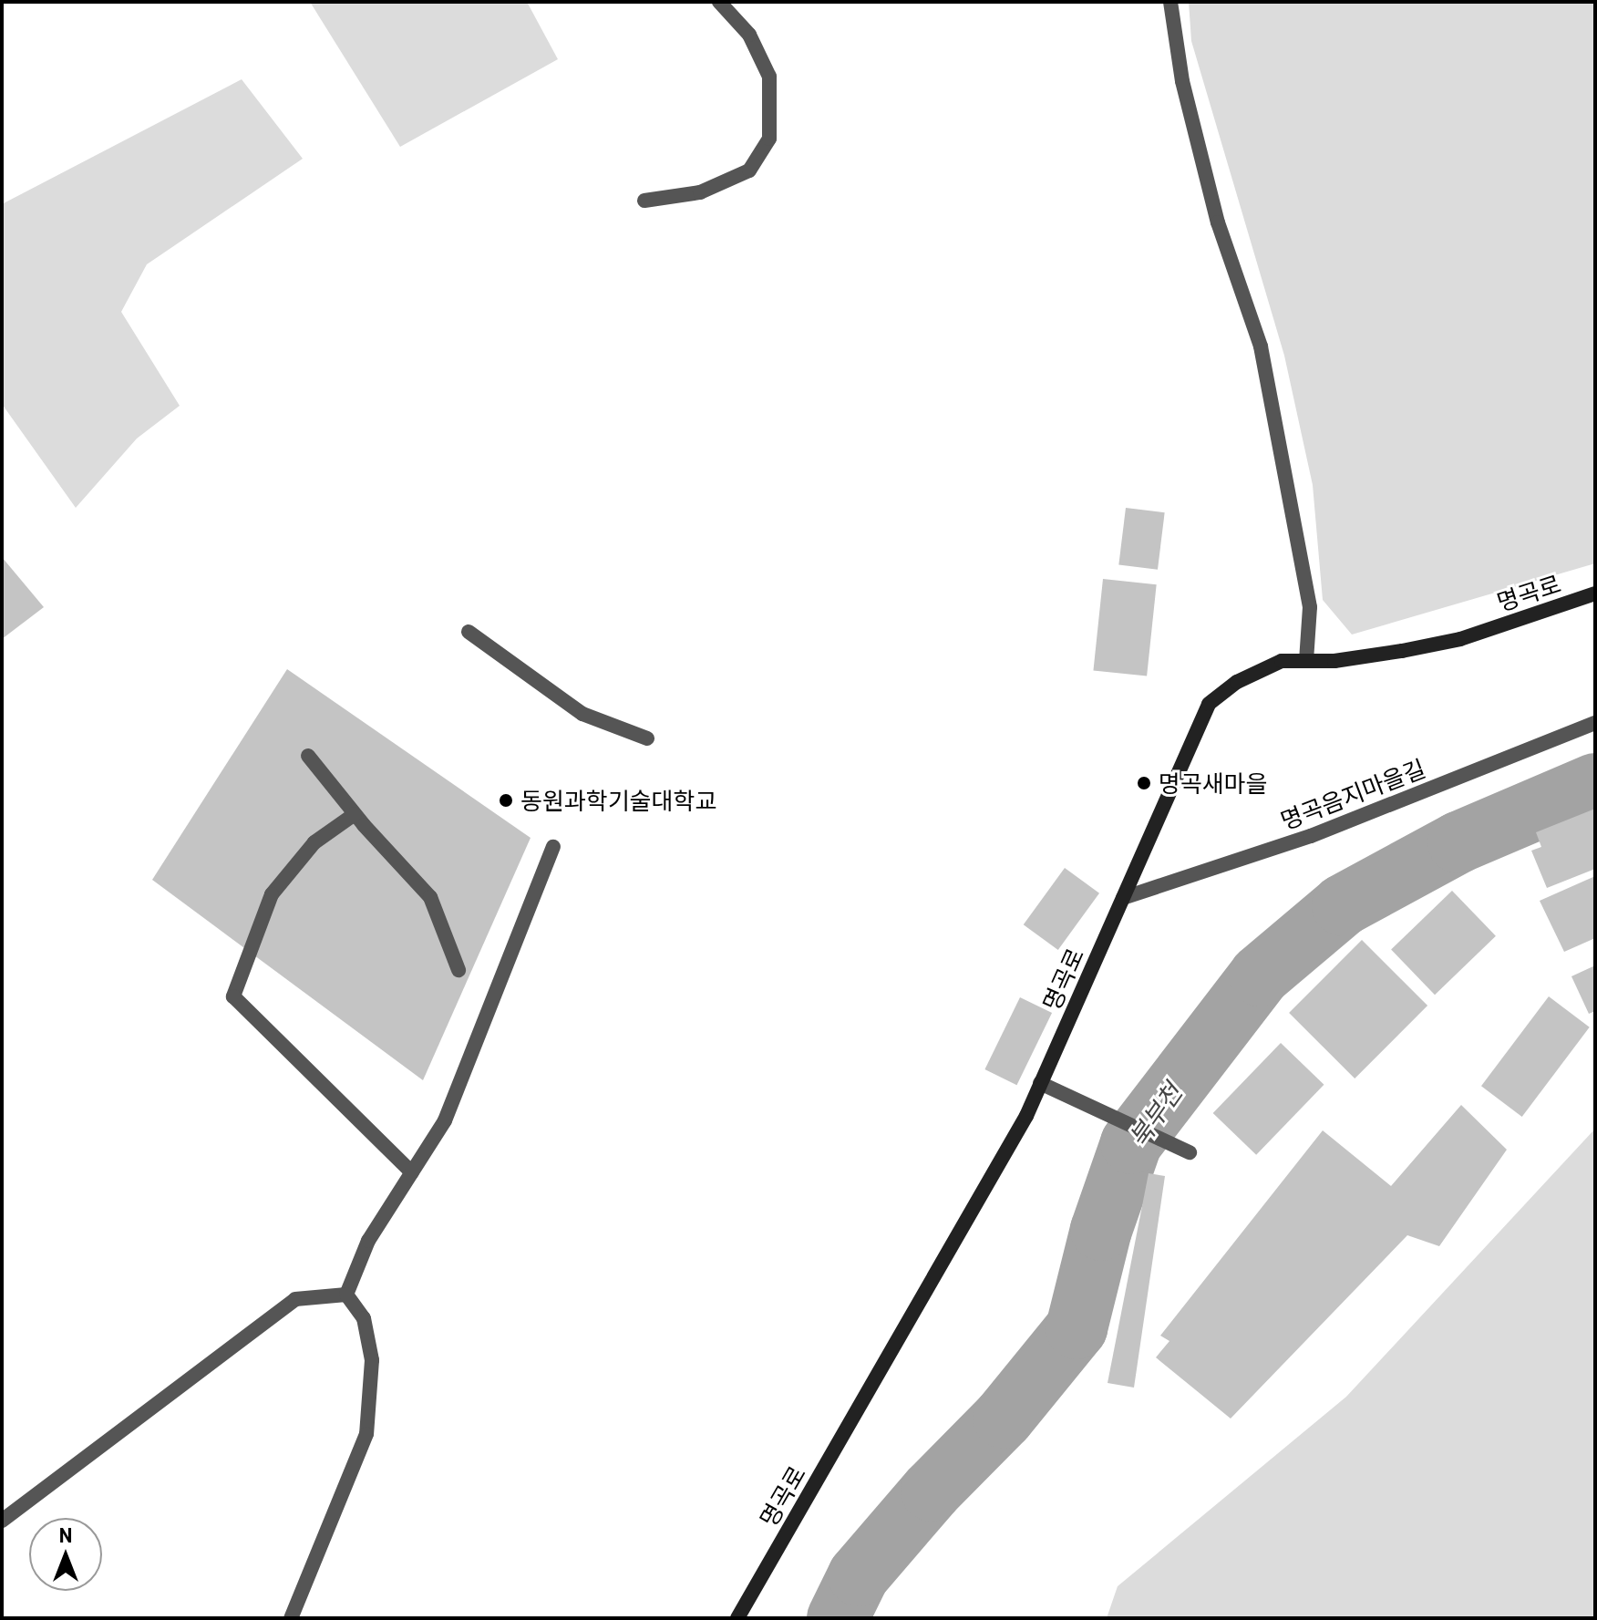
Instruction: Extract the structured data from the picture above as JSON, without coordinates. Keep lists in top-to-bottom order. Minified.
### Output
{"streets":{"main road":["명곡로"],"street":["명곡음지마을길"]},"crossings":[["명곡로","명곡음지마을길"]],"water":["북부천"],"places":["명곡새마을","동원과학기술대학교"],"north":"top"}
